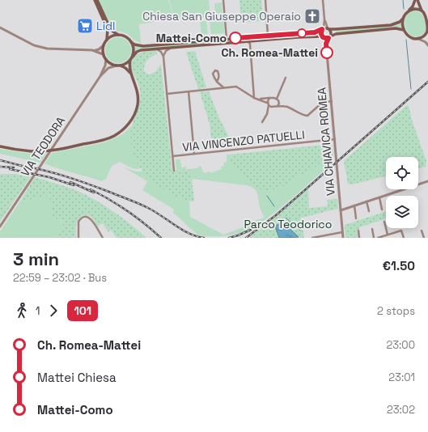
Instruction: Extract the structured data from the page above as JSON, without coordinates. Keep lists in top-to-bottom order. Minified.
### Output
{"streets":{"street":["VIA VINCENZO PATUELLI","VIA CHIAVICA ROMEA","VIA TEODORA"]},"crossings":[["VIA VINCENZO PATUELLI","VIA CHIAVICA ROMEA"]],"parks":["Parco Teodorico"],"places":{"church":["Chiesa San Giuseppe Operaio"],"supermarket":["Lidl"],"other":["Mattei-Como","Ch. Romea-Mattei"]},"lines":["bus line 101"],"page":{"heading":["3 min","22:59 – 23:02 · Bus","€1.50"],"legs":["1","101","2 stops"],"list":[{"name":"Ch. Romea-Mattei","value":"23:00"},{"name":"Mattei Chiesa","value":"23:01"},{"name":"Mattei-Como","value":"23:02"}]}}
